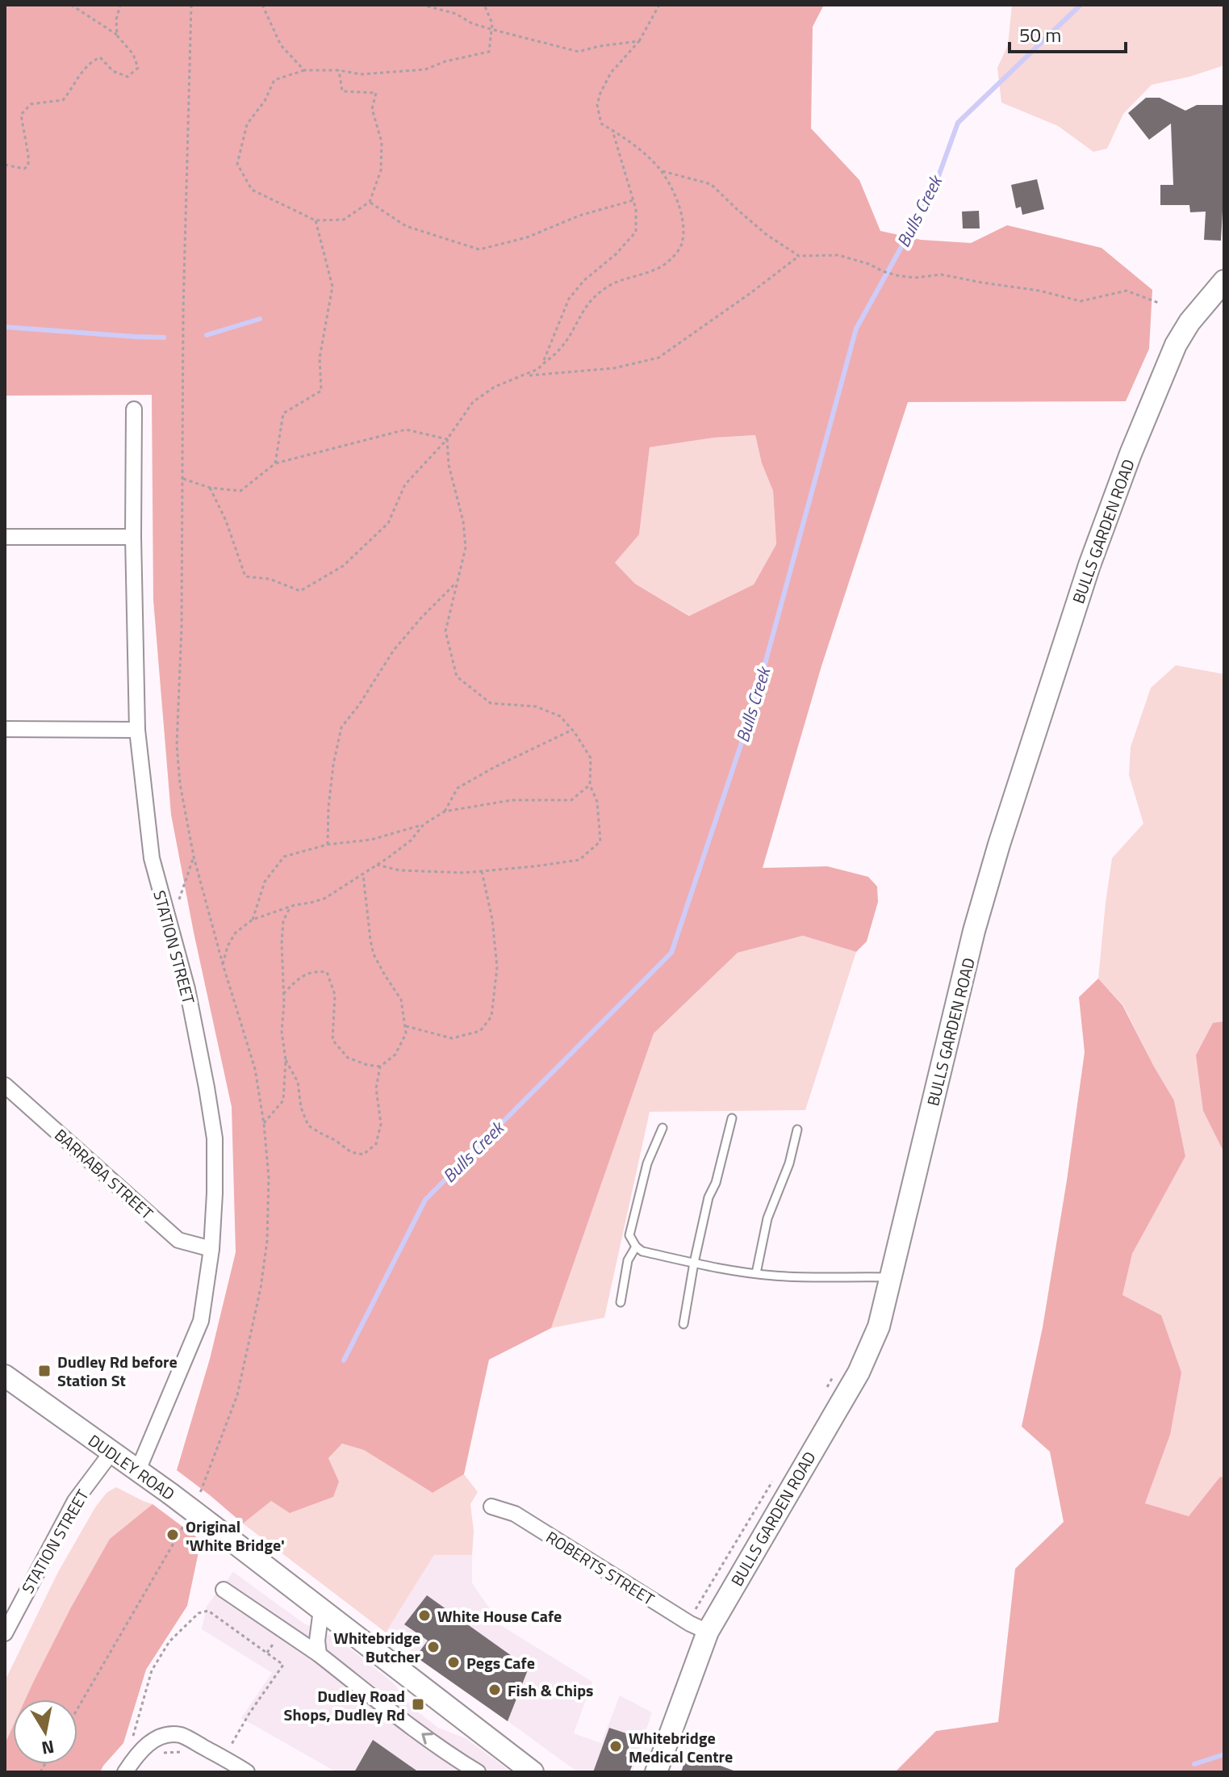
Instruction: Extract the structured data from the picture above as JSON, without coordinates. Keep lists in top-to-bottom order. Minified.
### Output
{"streets":{"main road":["BULLS GARDEN ROAD","DUDLEY ROAD"],"street":["STATION STREET","BARRABA STREET","ROBERTS STREET"]},"crossings":[["BULLS GARDEN ROAD","ROBERTS STREET"],["STATION STREET","BARRABA STREET"],["STATION STREET","DUDLEY ROAD"]],"water":["Bulls Creek"],"places":{"transit":["Dudley Rd before Station St","Dudley Road Shops, Dudley Rd"],"other":["Original 'White Bridge'","White House Cafe","Whitebridge Butcher","Pegs Cafe","Fish & Chips","Whitebridge Medical Centre"]},"scale_bar":"50 m","north":"bottom"}
